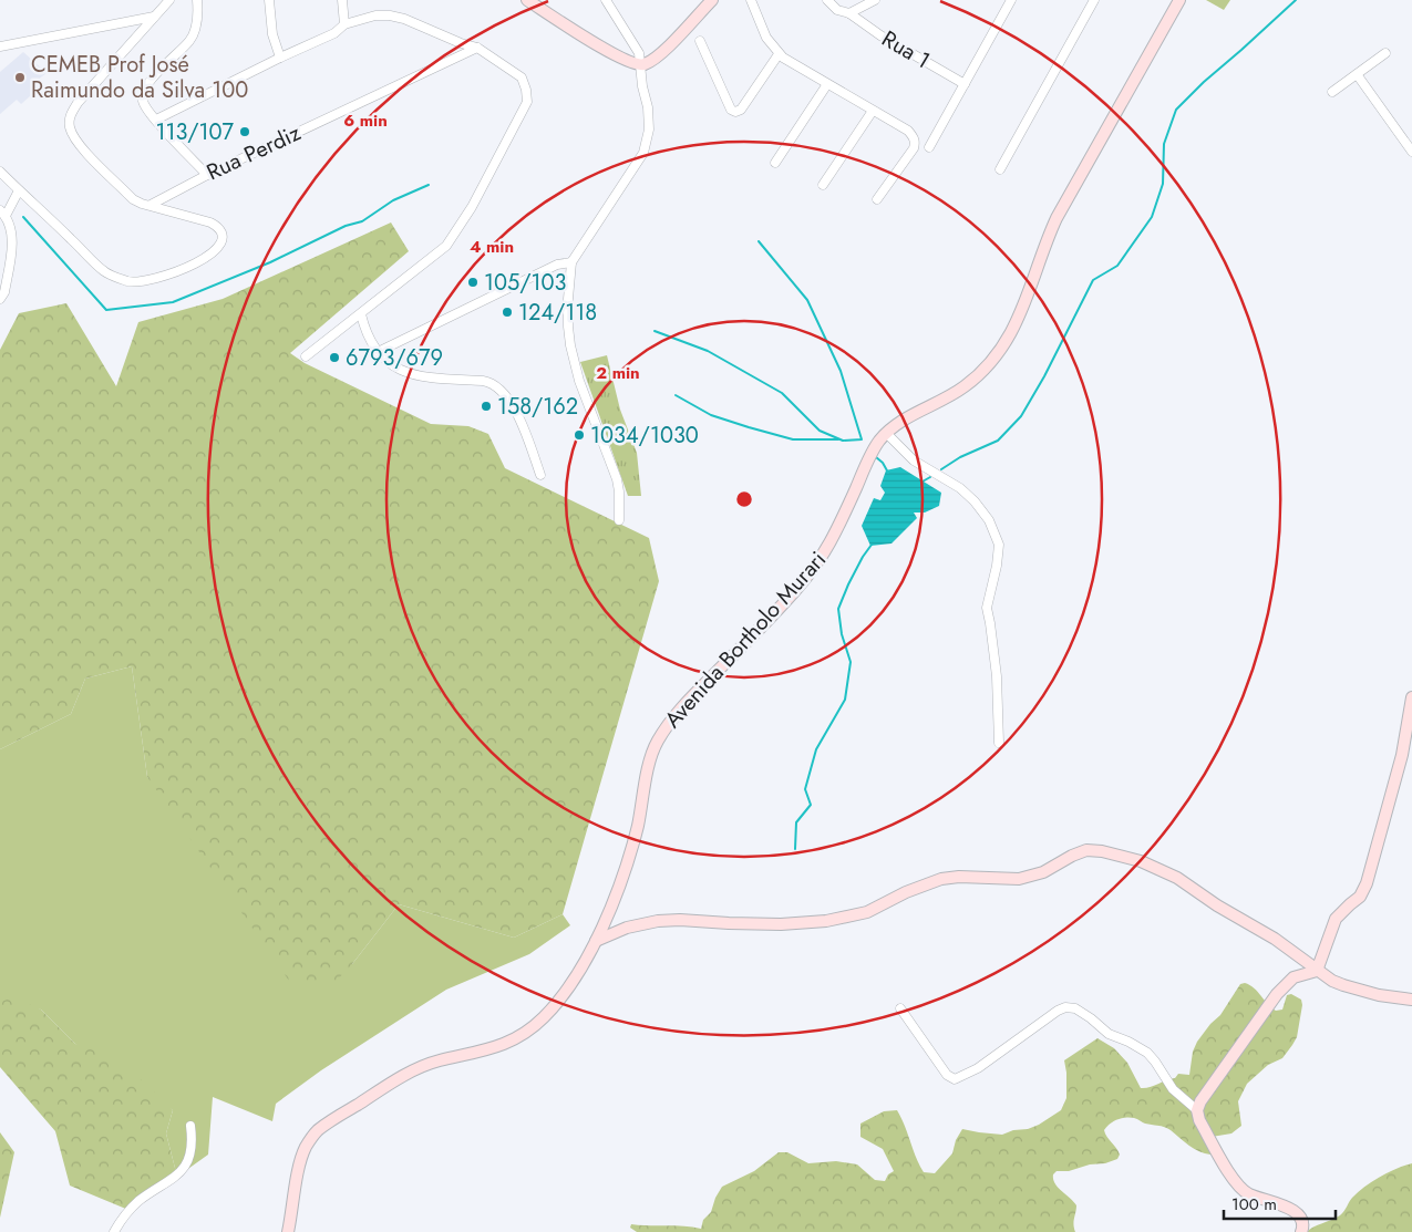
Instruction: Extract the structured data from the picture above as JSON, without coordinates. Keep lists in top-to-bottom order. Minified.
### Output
{"streets":{"street":["Rua 1","Rua Perdiz","Avenida Bortholo Murari"]},"places":["CEMEB Prof José Raimundo da Silva 100","113/107","105/103","124/118","6793/679","158/162","1034/1030"],"scale_bar":"100 m","rings":["6 min","4 min","2 min"]}
